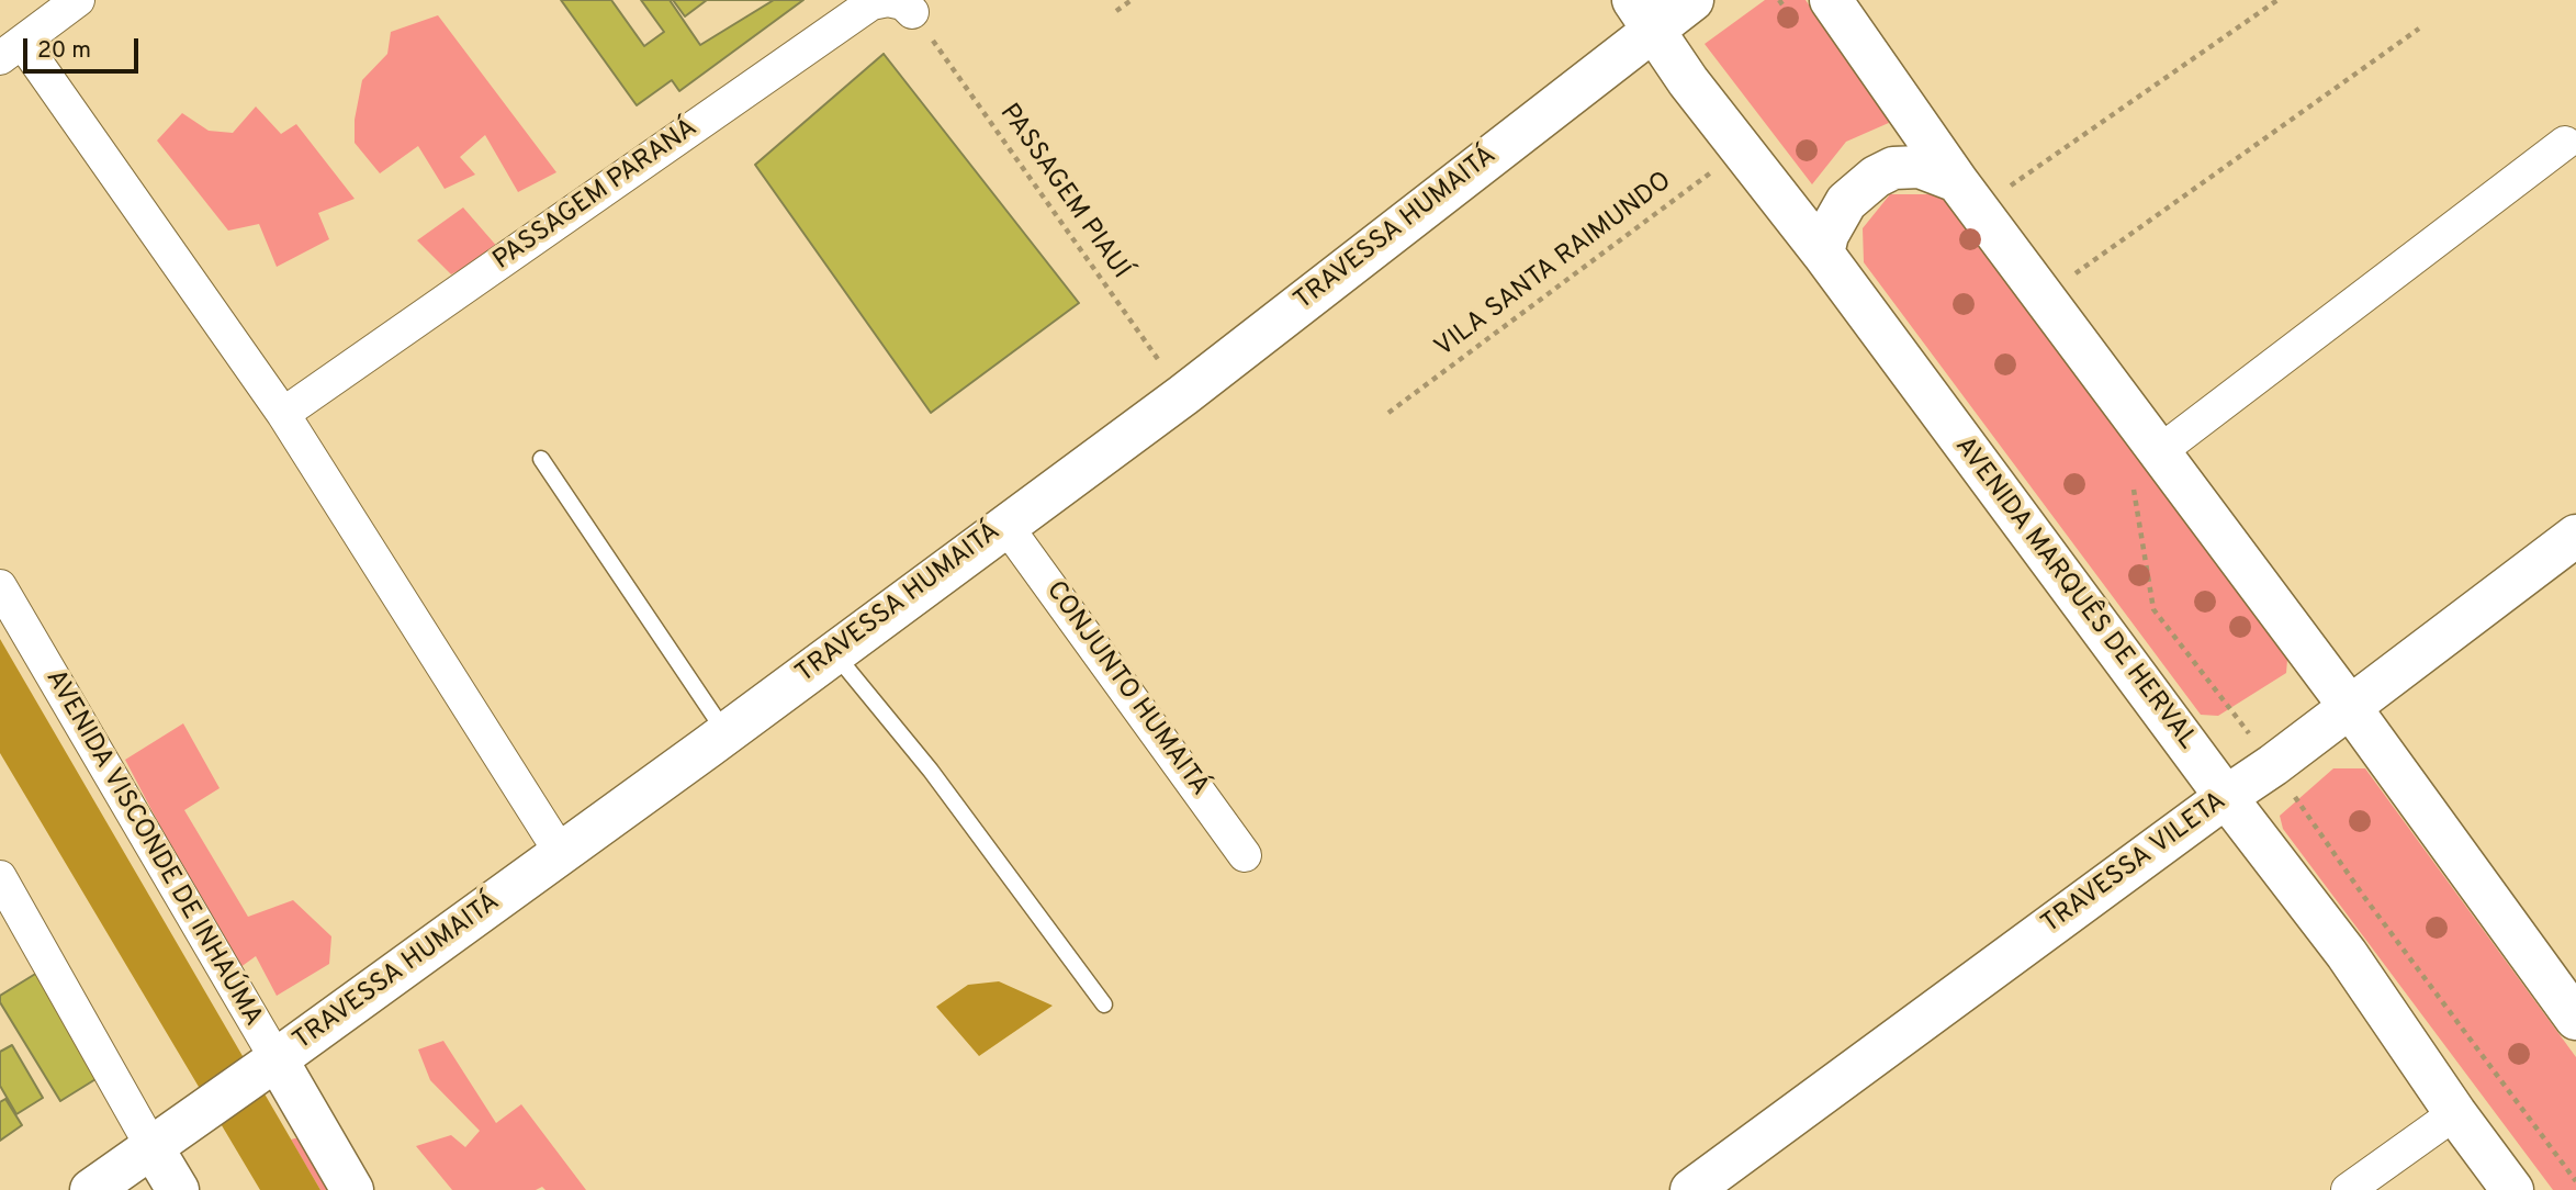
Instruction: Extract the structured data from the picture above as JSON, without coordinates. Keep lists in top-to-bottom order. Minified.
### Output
{"streets":{"street":["PASSAGEM PARANÁ","TRAVESSA HUMAITÁ","AVENIDA MARQUÊS DE HERVAL","CONJUNTO HUMAITÁ","AVENIDA VISCONDE DE INHAÚMA","TRAVESSA VILETA"],"path":["PASSAGEM PIAUÍ","VILA SANTA RAIMUNDO"]},"crossings":[["PASSAGEM PIAUÍ","PASSAGEM PARANÁ"],["PASSAGEM PIAUÍ","TRAVESSA HUMAITÁ"],["TRAVESSA HUMAITÁ","AVENIDA MARQUÊS DE HERVAL"],["TRAVESSA HUMAITÁ","CONJUNTO HUMAITÁ"],["TRAVESSA HUMAITÁ","AVENIDA VISCONDE DE INHAÚMA"],["VILA SANTA RAIMUNDO","AVENIDA MARQUÊS DE HERVAL"],["AVENIDA MARQUÊS DE HERVAL","TRAVESSA VILETA"]],"scale_bar":"20 m"}
